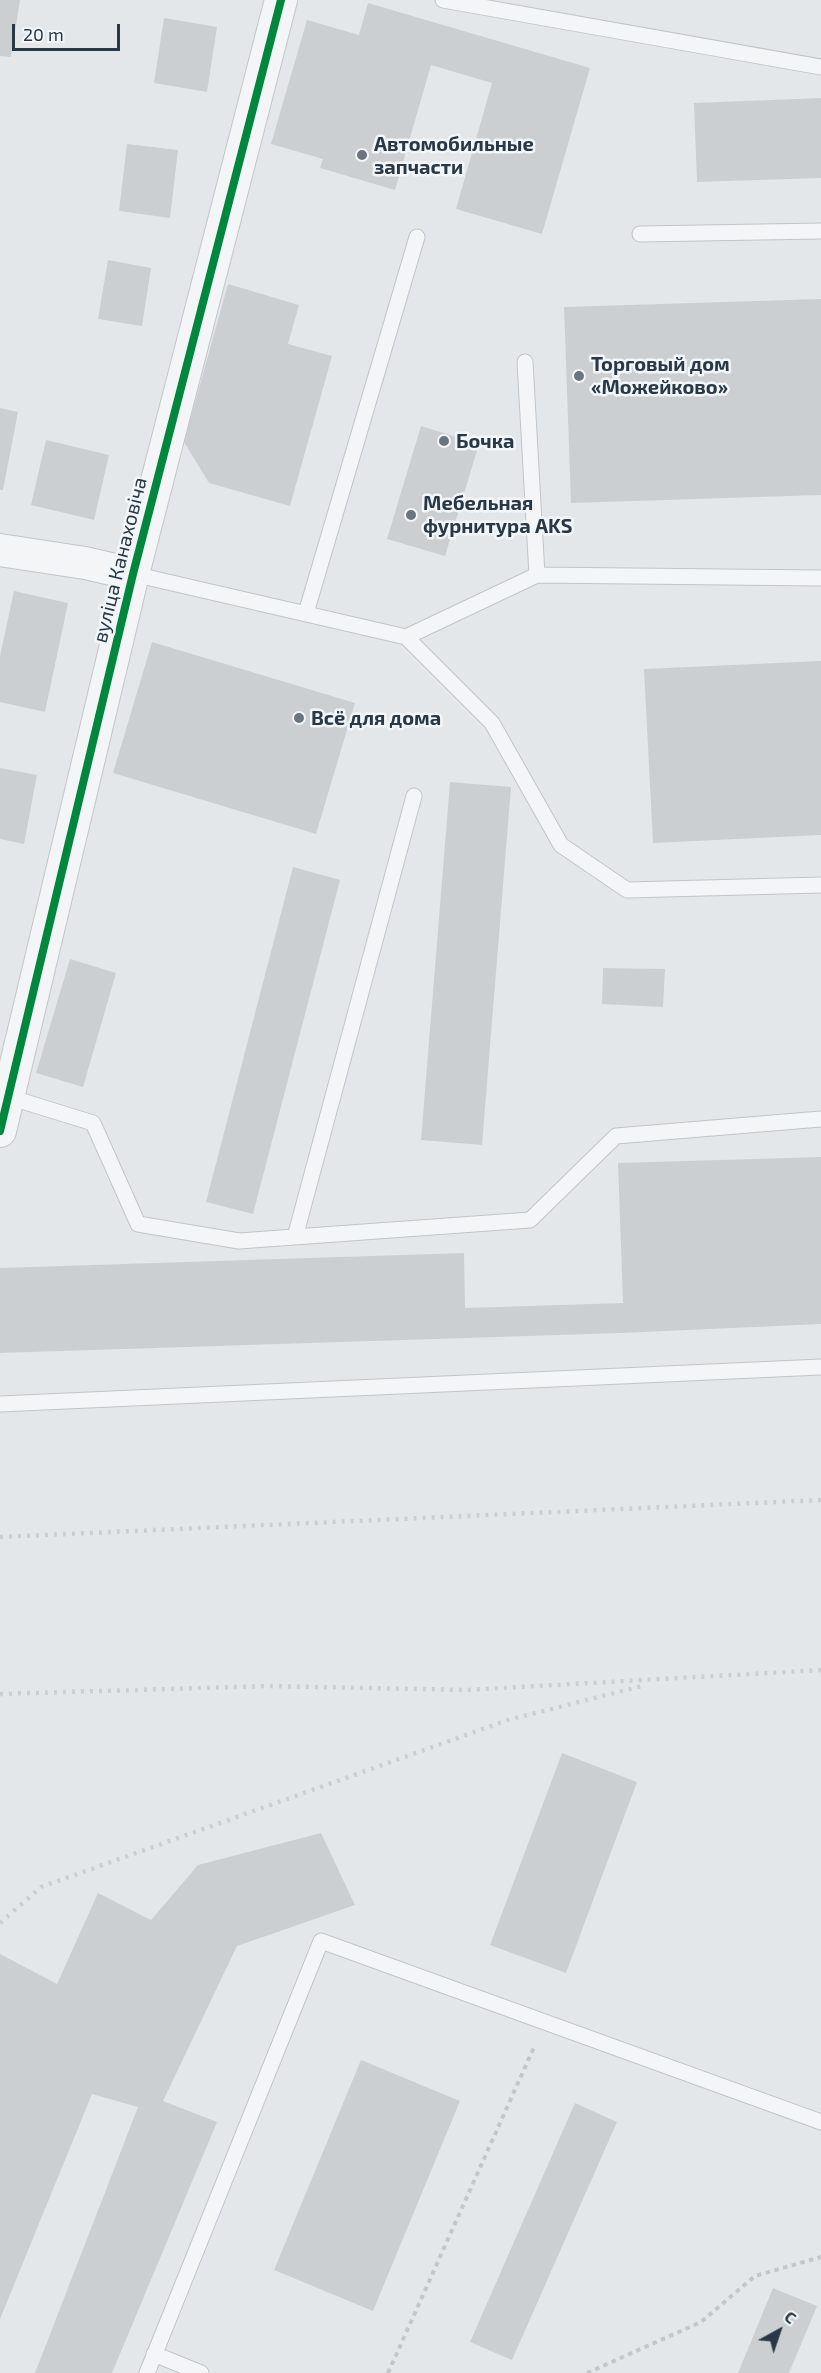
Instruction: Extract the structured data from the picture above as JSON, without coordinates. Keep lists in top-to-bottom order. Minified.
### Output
{"streets":{"street":["вуліца Канаховіча"]},"places":["Автомобильные запчасти","Торговый дом «Можейково»","Бочка","Мебельная фурнитура AKS","Всё для дома"],"scale_bar":"20 m","north":"top right"}
